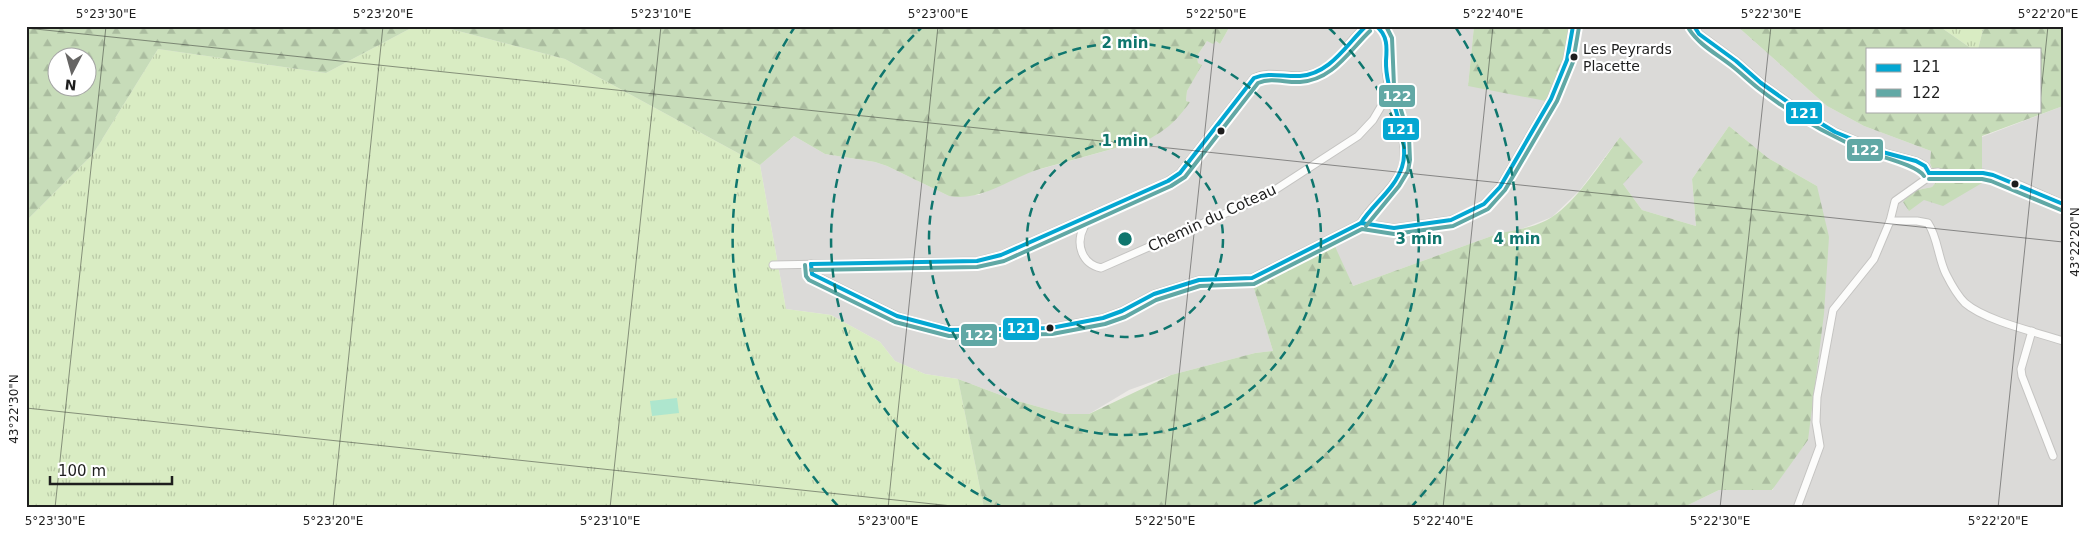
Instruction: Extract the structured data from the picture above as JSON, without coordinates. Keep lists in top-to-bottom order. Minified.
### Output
{"streets":{"street":["Chemin du Coteau"]},"places":["Les Peyrards Placette"],"lines":["transit line 121","transit line 122"],"legend":["121","122"],"scale_bar":"100 m","north":"bottom","coordinates":["5°23'30\"E","5°23'20\"E","5°23'10\"E","5°23'00\"E","5°22'50\"E","5°22'40\"E","5°22'30\"E","5°22'20\"E","43°22'20\"N","43°22'30\"N"],"rings":["2 min","1 min","3 min","4 min"]}
